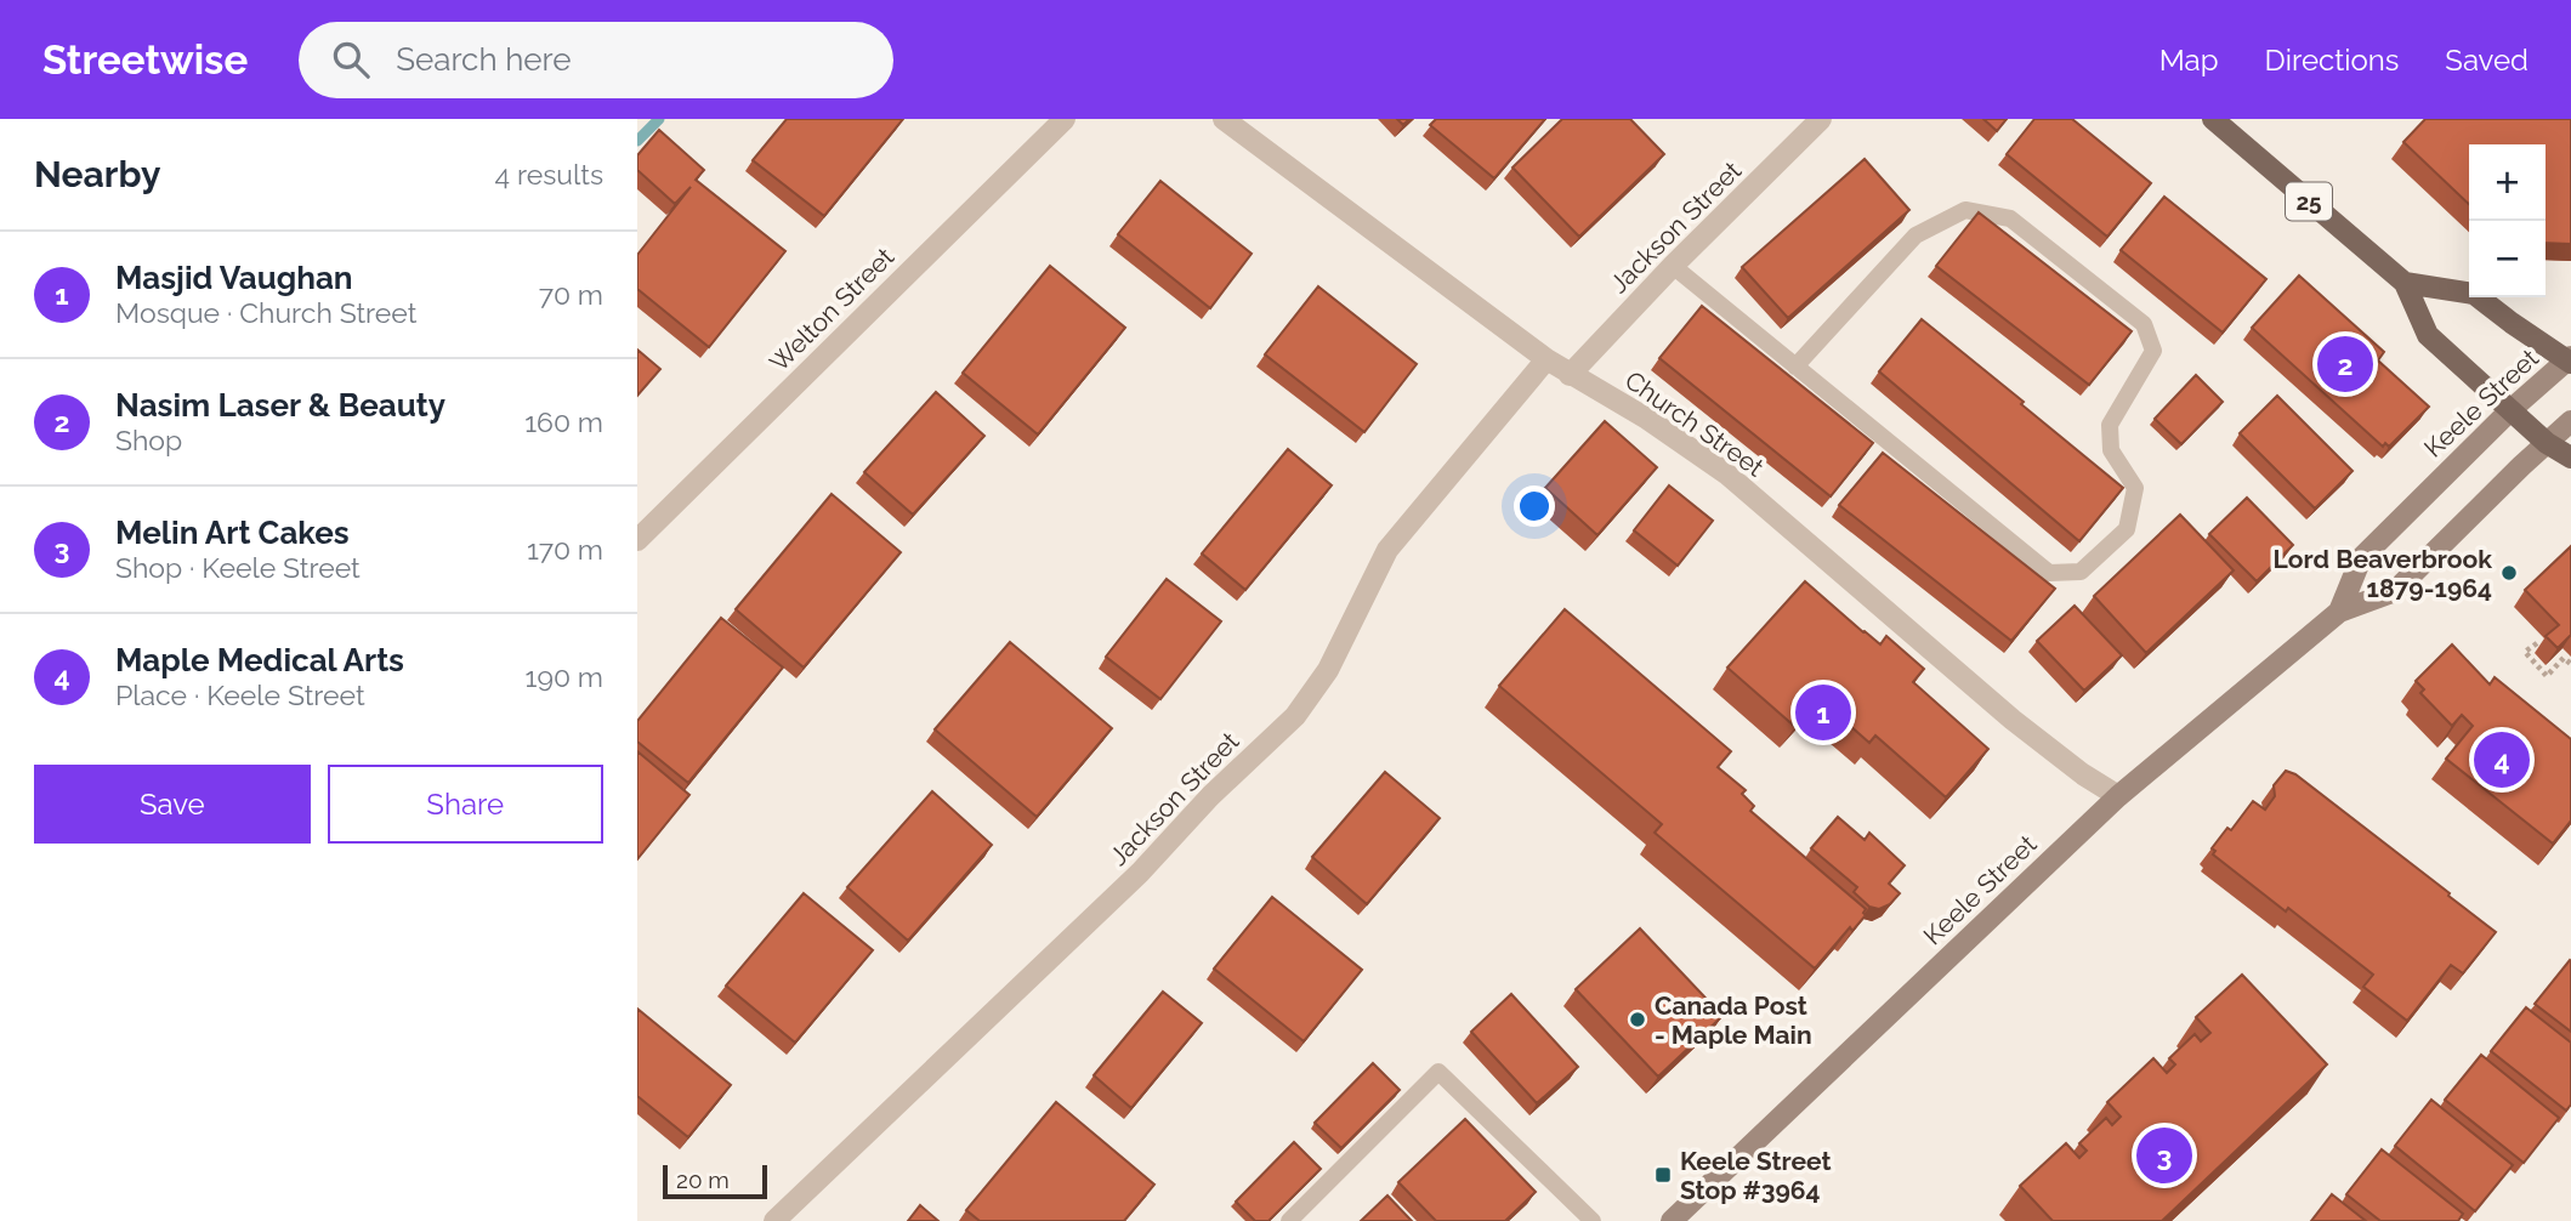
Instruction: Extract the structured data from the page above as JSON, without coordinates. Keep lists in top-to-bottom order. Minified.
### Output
{"streets":{"main road":["25","Keele Street"],"street":["Jackson Street","Welton Street","Church Street"]},"crossings":[["25","Keele Street"],["Jackson Street","Church Street"],["Keele Street","Church Street"]],"places":{"other":["Lord Beaverbrook 1879-1964","Canada Post - Maple Main"],"transit":["Keele Street Stop #3964"]},"scale_bar":"20 m","page":{"header":"Streetwise","search":"Search here","nav":["Map","Directions","Saved"],"heading":["Nearby","4 results"],"map_buttons":["+","−"],"list":[{"mark":"1","name":"Masjid Vaughan","note":"Mosque · Church Street","value":"70 m"},{"mark":"2","name":"Nasim Laser & Beauty","note":"Shop","value":"160 m"},{"mark":"3","name":"Melin Art Cakes","note":"Shop · Keele Street","value":"170 m"},{"mark":"4","name":"Maple Medical Arts","note":"Place · Keele Street","value":"190 m"}],"pins":["2","1","4","3"],"buttons":["Save","Share"],"scale":"20 m"}}
